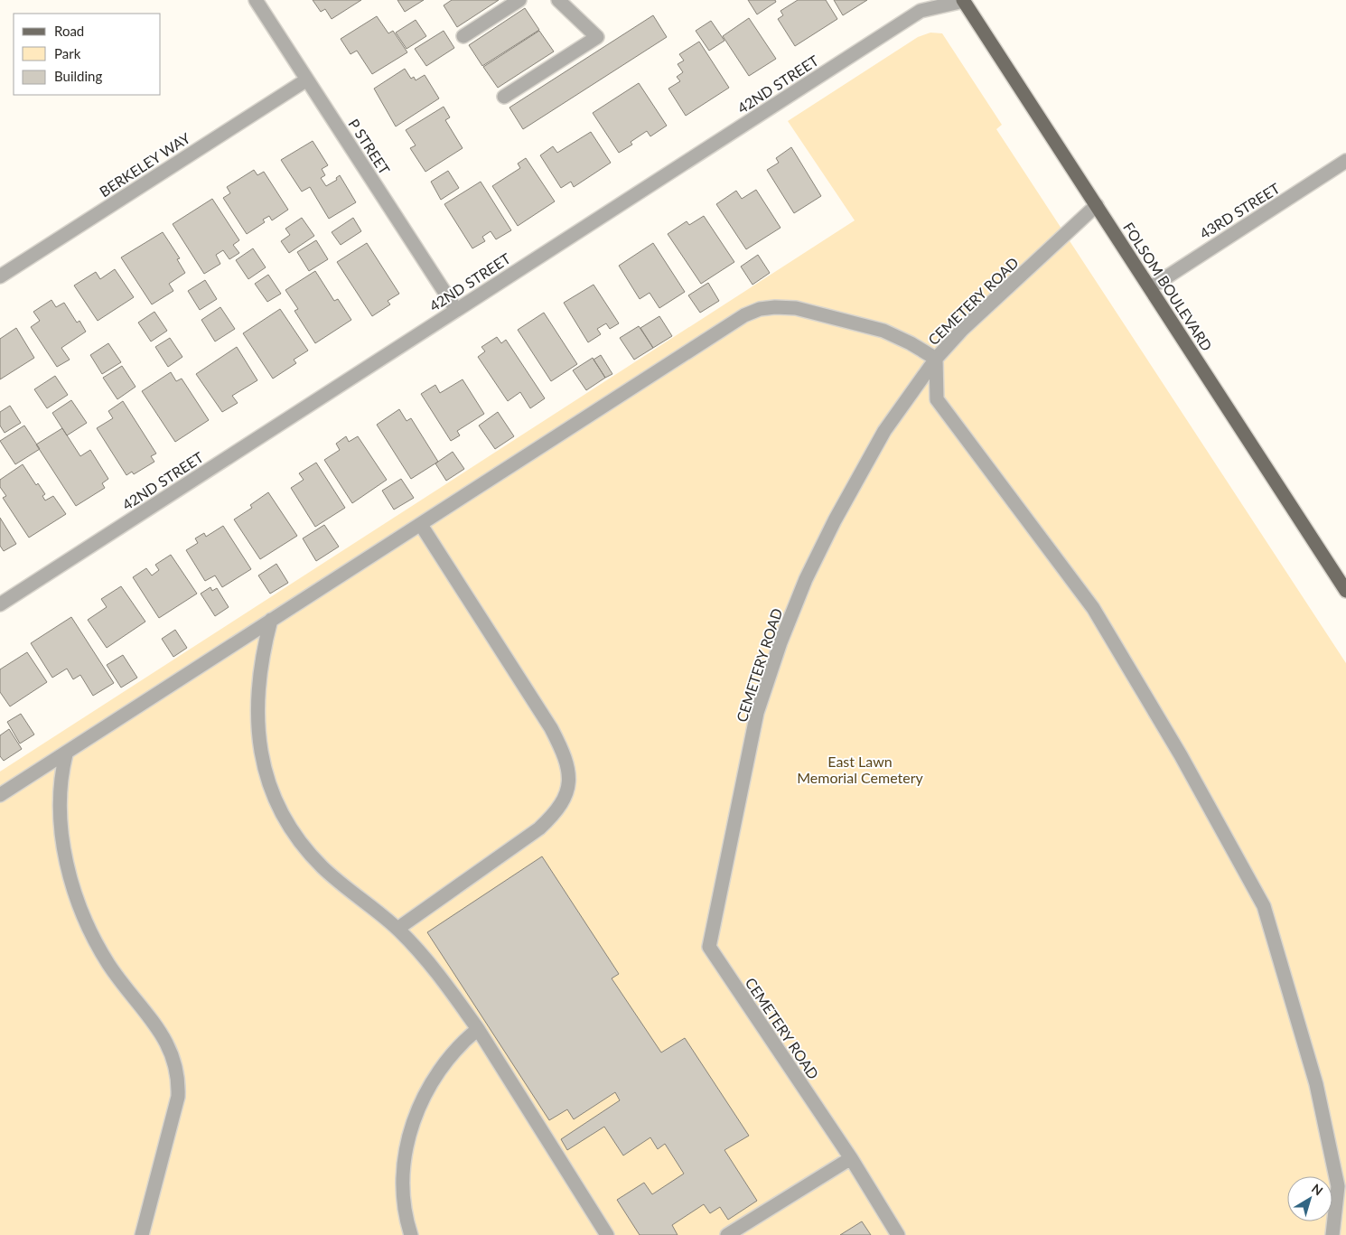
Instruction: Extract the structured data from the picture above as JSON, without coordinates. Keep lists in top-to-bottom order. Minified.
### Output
{"streets":{"main road":["FOLSOM BOULEVARD"],"street":["42ND STREET","P STREET","BERKELEY WAY","43RD STREET","CEMETERY ROAD"]},"crossings":[["42ND STREET","P STREET"],["42ND STREET","FOLSOM BOULEVARD"],["P STREET","BERKELEY WAY"],["43RD STREET","FOLSOM BOULEVARD"],["FOLSOM BOULEVARD","CEMETERY ROAD"]],"parks":["East Lawn Memorial Cemetery"],"legend":["Road","Park","Building"],"north":"top right"}
